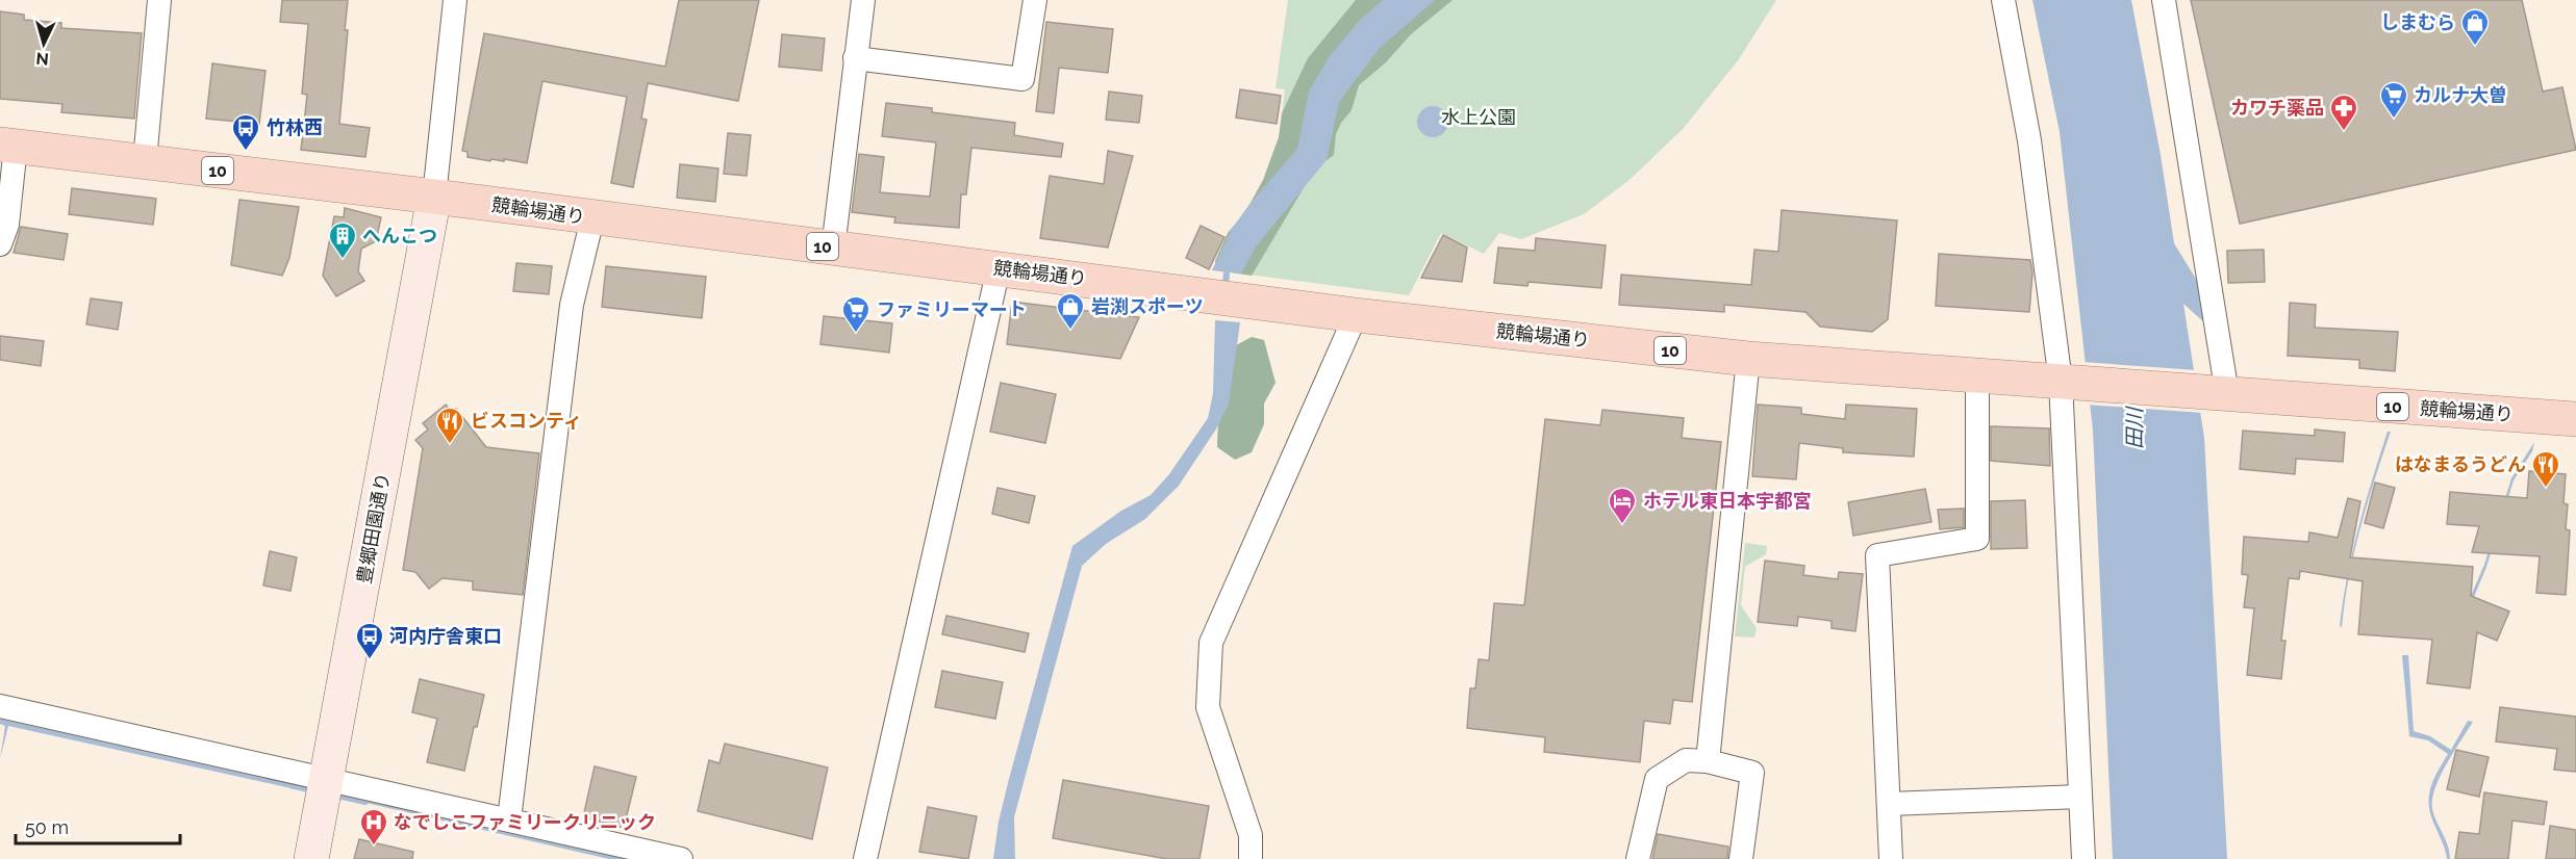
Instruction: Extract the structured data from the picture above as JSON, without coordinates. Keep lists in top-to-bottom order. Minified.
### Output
{"streets":{"main road":["10","競輪場通り"],"street":["豊郷田園通り"]},"crossings":[["10","競輪場通り"],["競輪場通り","豊郷田園通り"]],"water":["田川"],"parks":["水上公園"],"places":{"shop":["しまむら","岩渕スポーツ"],"supermarket":["カルナ大曽","ファミリーマート"],"pharmacy":["カワチ薬品"],"bus stop":["竹林西","河内庁舎東口"],"building":["へんこつ"],"restaurant":["ビスコンティ","はなまるうどん"],"hotel":["ホテル東日本宇都宮"],"hospital":["なでしこファミリークリニック"]},"scale_bar":"50 m","north":"bottom"}
